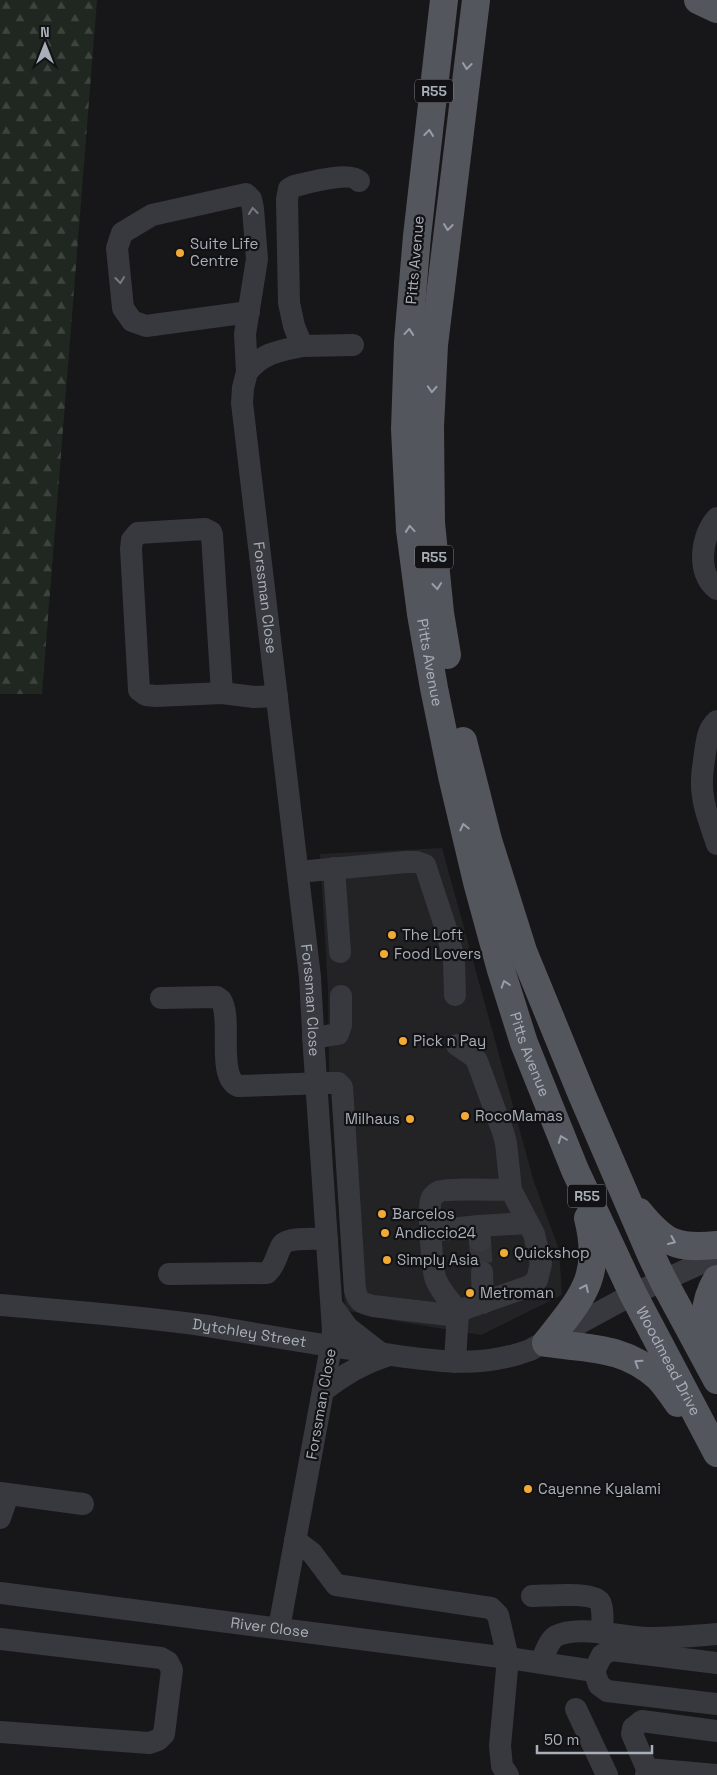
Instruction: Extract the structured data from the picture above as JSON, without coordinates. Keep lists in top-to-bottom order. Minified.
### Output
{"streets":{"main road":["R55","Pitts Avenue","Woodmead Drive"],"street":["Forssman Close","Dytchley Street","River Close"]},"crossings":[["R55","Pitts Avenue"],["R55","Dytchley Street"],["Pitts Avenue","Dytchley Street"],["Pitts Avenue","Woodmead Drive"],["Forssman Close","Dytchley Street"],["Forssman Close","River Close"],["Dytchley Street","Woodmead Drive"]],"places":["Suite Life Centre","The Loft","Food Lovers","Pick n Pay","RocoMamas","Milhaus","Barcelos","Andiccio24","Quickshop","Simply Asia","Metroman","Cayenne Kyalami"],"scale_bar":"50 m","north":"top"}
